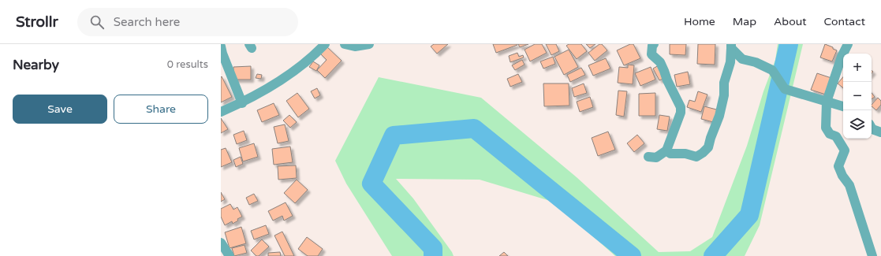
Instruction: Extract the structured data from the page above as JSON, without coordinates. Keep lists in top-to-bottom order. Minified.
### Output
{"page":{"header":"Strollr","search":"Search here","nav":["Home","Map","About","Contact"],"heading":["Nearby","0 results"],"map_buttons":["+","−"],"buttons":["Save","Share"]}}
